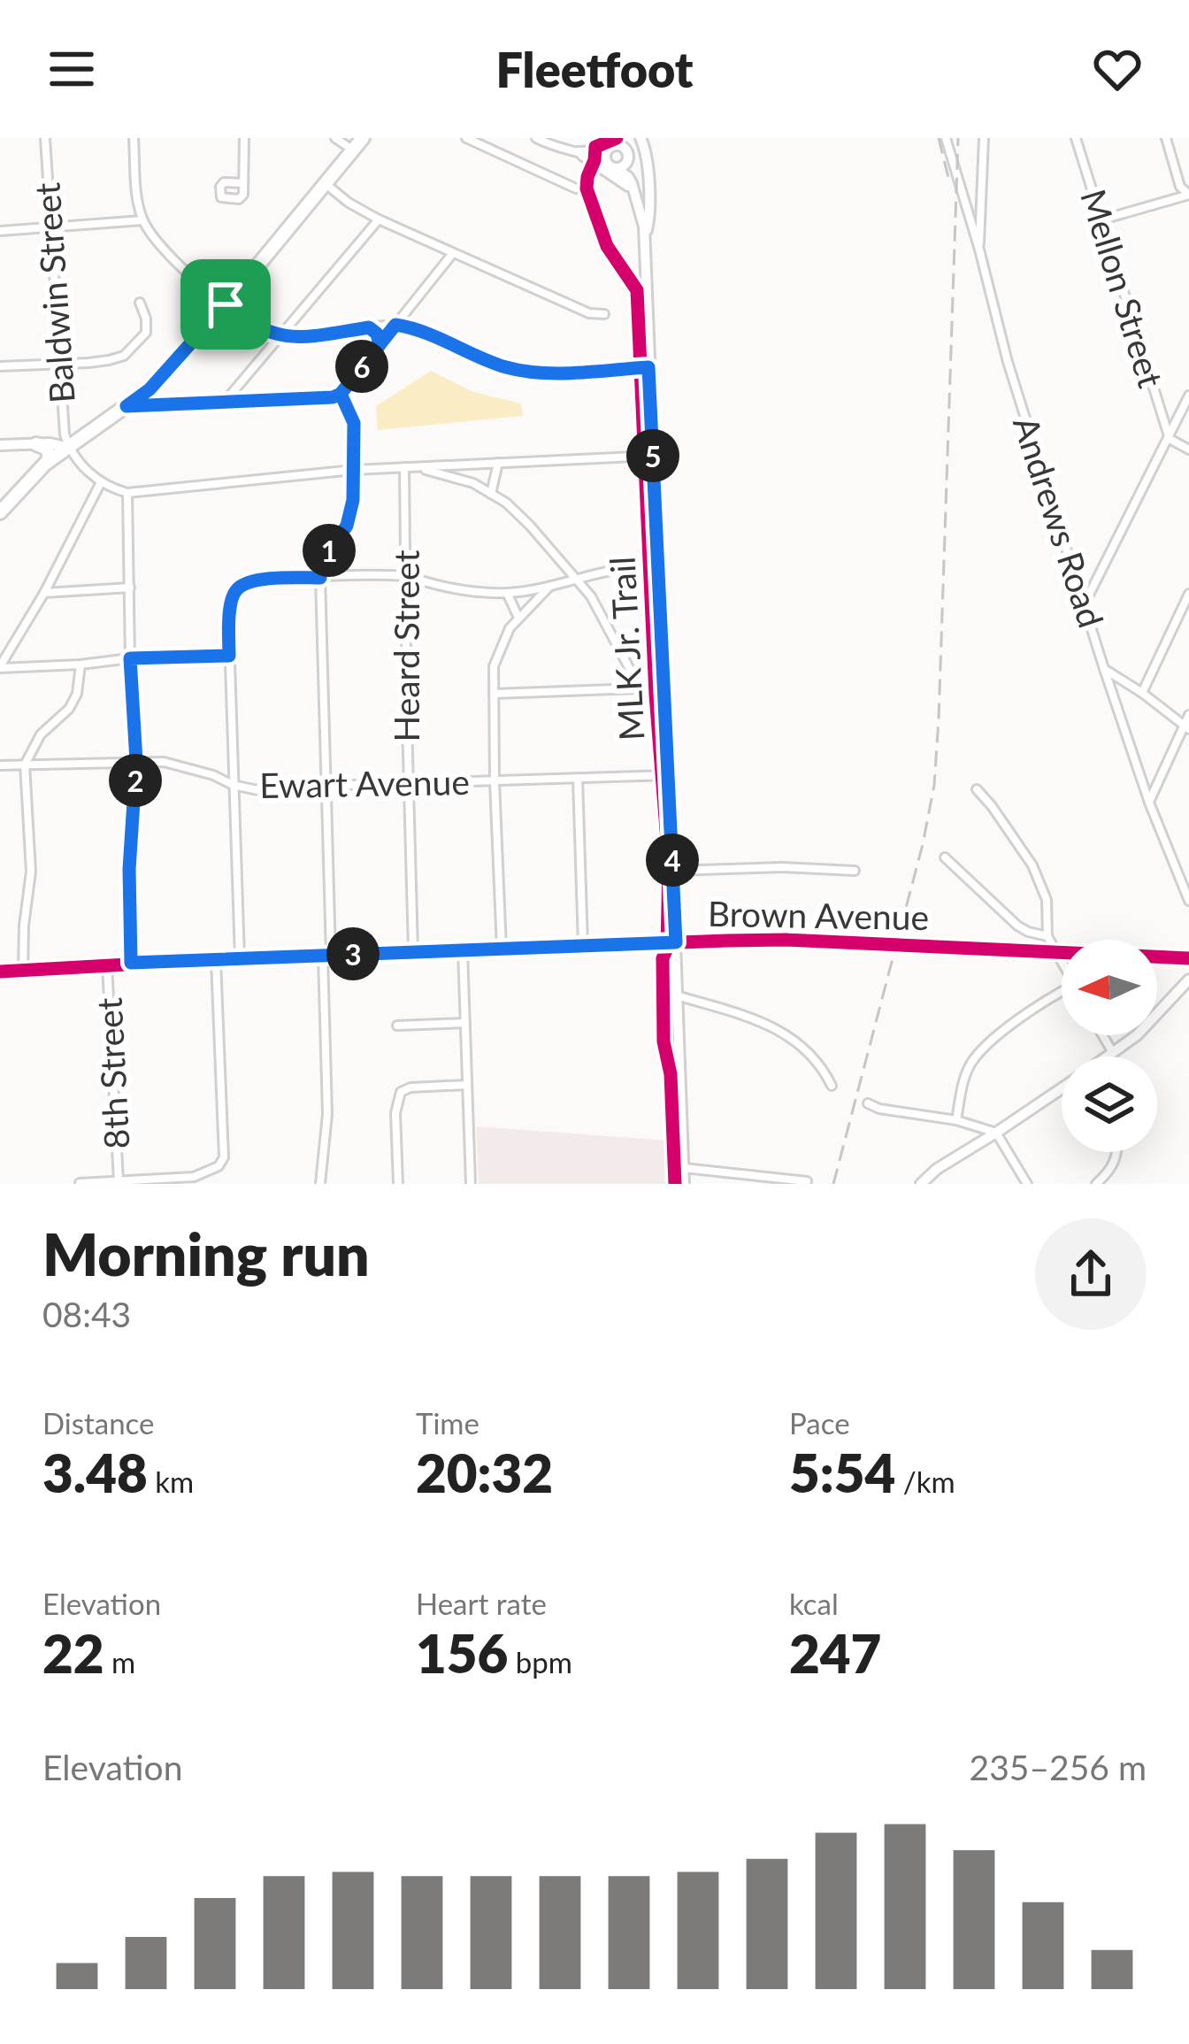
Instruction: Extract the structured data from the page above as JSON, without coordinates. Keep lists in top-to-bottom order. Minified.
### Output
{"streets":{"street":["Mellon Street","Baldwin Street","Andrews Road","Heard Street","Ewart Avenue","Brown Avenue","8th Street"],"cycle path":["MLK Jr. Trail"]},"crossings":[["Heard Street","Ewart Avenue"],["Heard Street","Brown Avenue"],["Ewart Avenue","8th Street"],["Brown Avenue","8th Street"]],"north":"left","page":{"header":"Fleetfoot","pins":["6","5","1","2","4","3"],"heading":["Morning run","08:43"],"stats":[["Distance","3.48 km"],["Time","20:32"],["Pace","5:54 /km"],["Elevation","22 m"],["Heart rate","156 bpm"],["kcal","247"]],"chart":["Elevation","235–256 m"]}}
